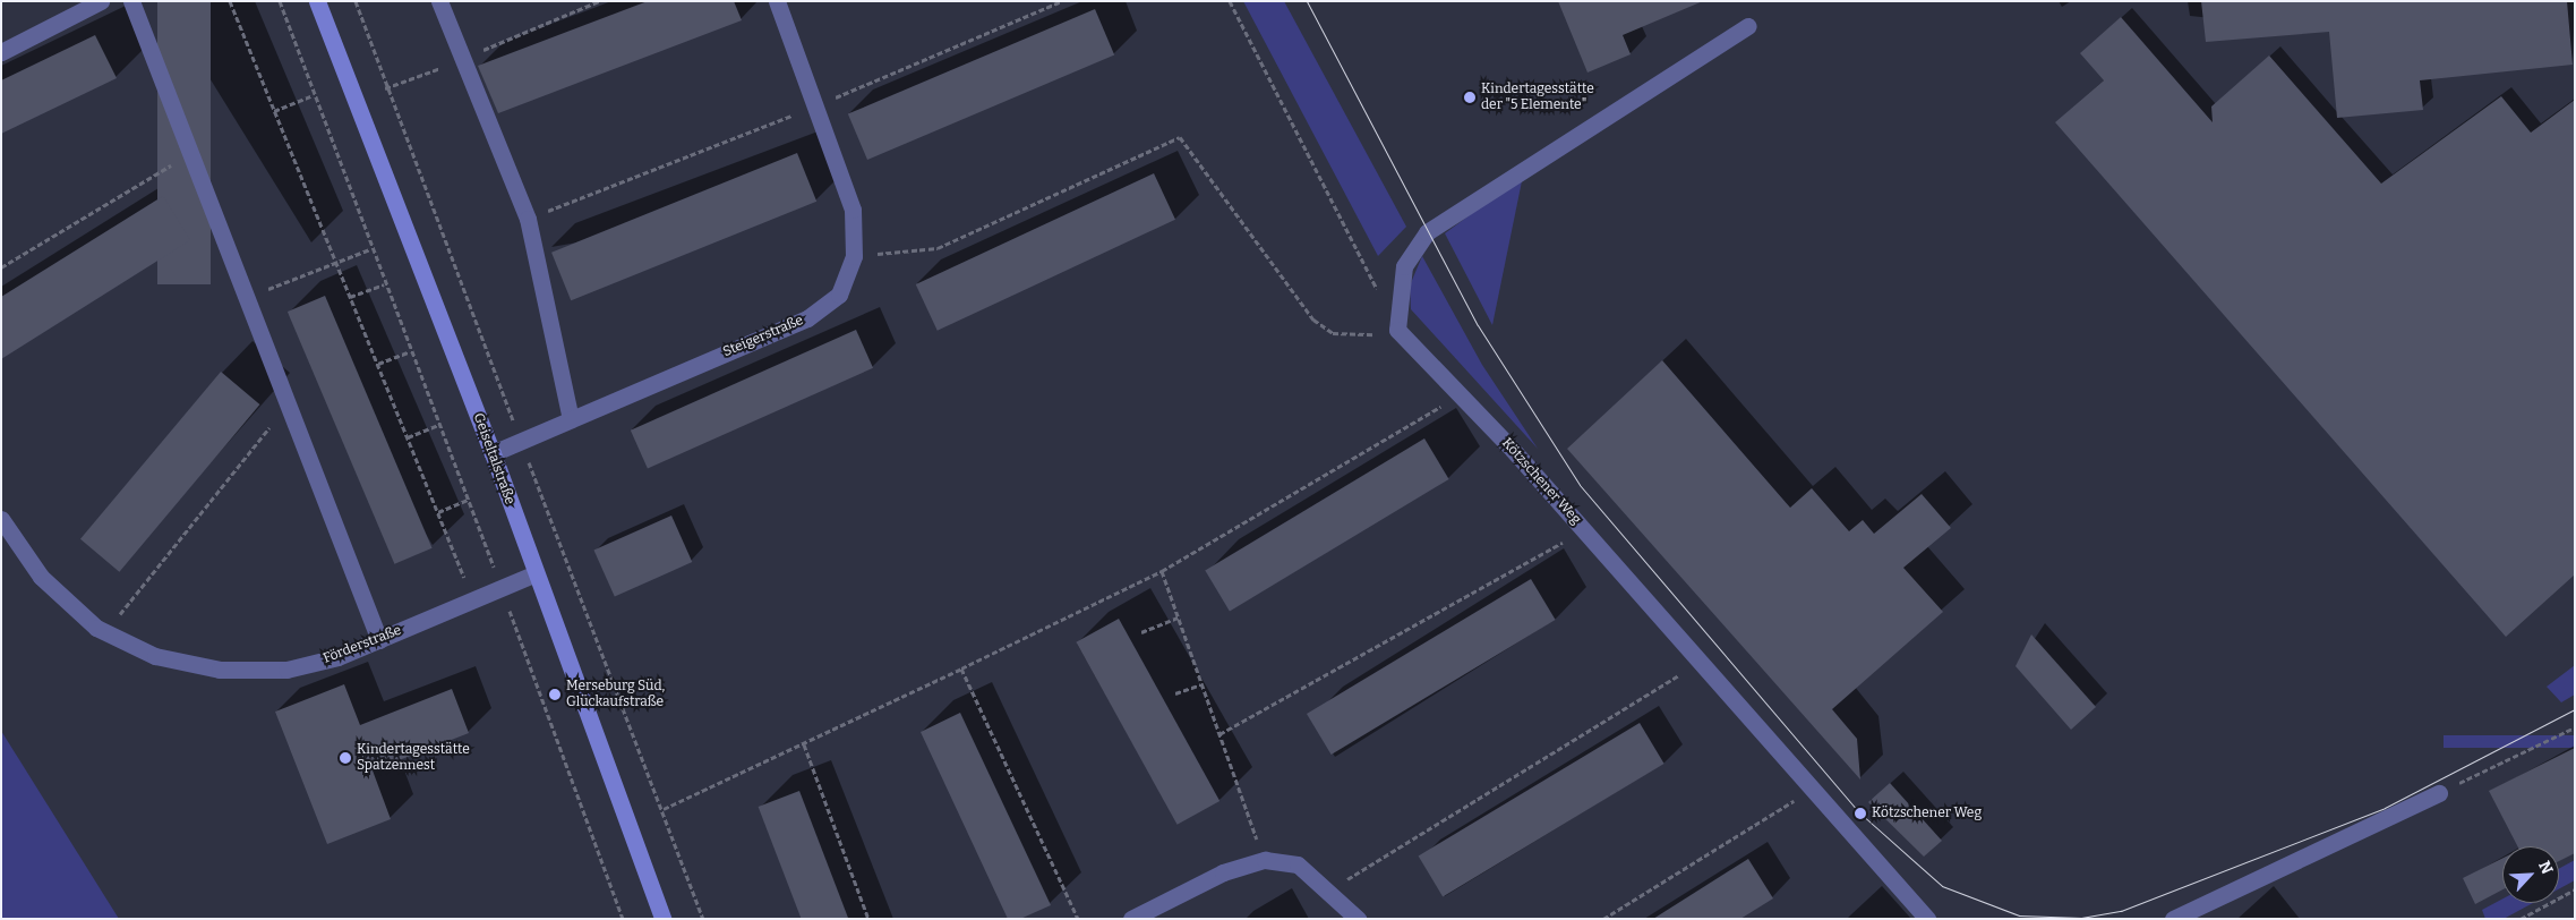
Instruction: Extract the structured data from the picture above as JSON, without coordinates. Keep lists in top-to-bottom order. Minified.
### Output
{"streets":{"street":["Steigerstraße","Geiseltalstraße","Kötzschener Weg","Förderstraße"]},"crossings":[["Steigerstraße","Geiseltalstraße"],["Geiseltalstraße","Förderstraße"]],"places":["Kindertagesstätte der \"5 Elemente\"","Merseburg Süd, Glückaufstraße","Kindertagesstätte Spatzennest","Kötzschener Weg"],"north":"top right"}
